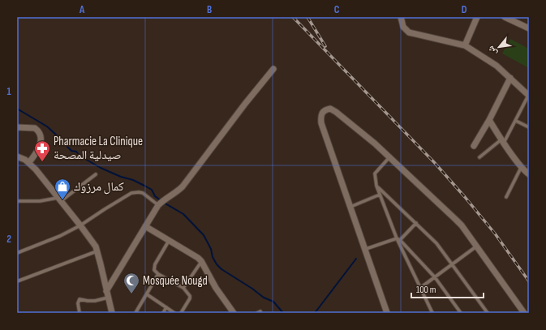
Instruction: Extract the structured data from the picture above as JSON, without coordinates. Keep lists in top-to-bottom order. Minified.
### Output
{"places":{"pharmacy":["Pharmacie La Clinique صيدلية المصحة"],"shop":["كمال مرزوك"],"mosque":["Mosquée Nougd"]},"scale_bar":"100 m","north":"bottom left","grid":{"columns":["A","B","C","D"],"rows":["1","2"]}}
